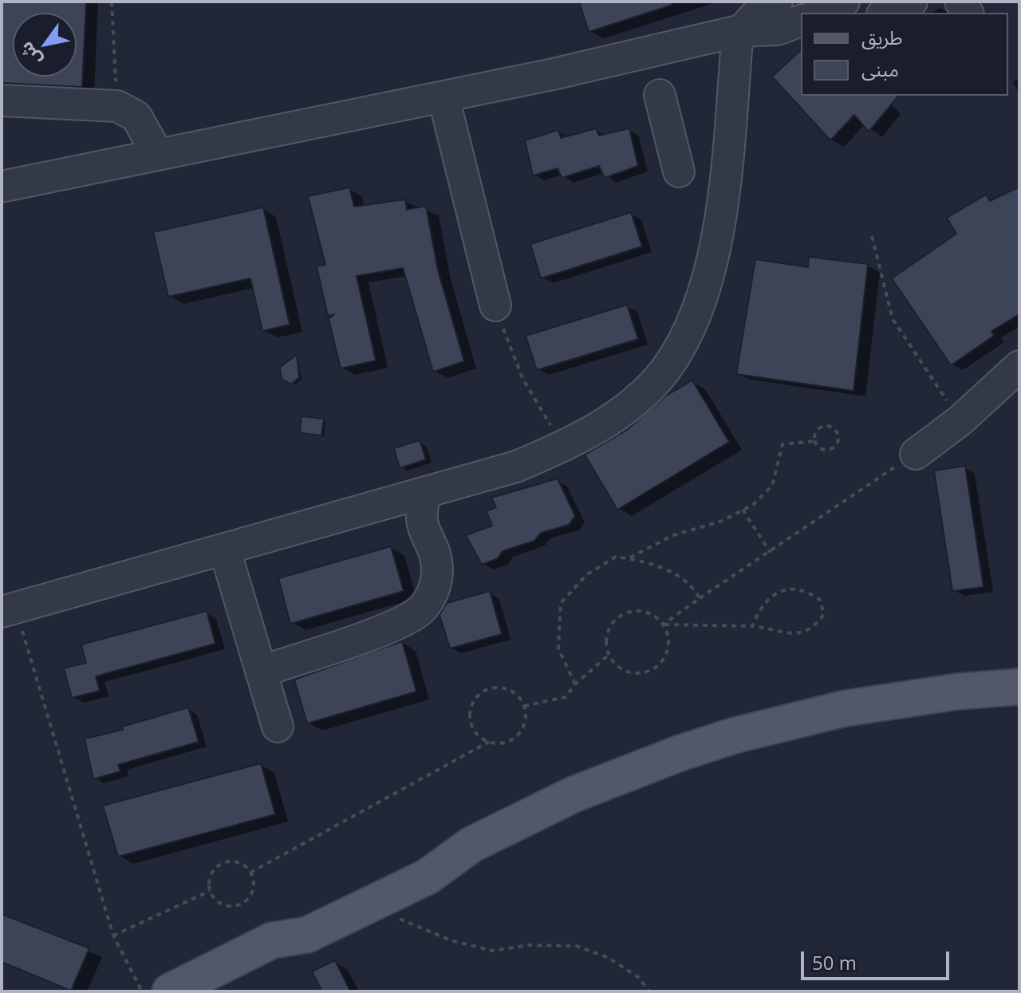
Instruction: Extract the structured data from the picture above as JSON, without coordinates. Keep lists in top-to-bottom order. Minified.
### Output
{"legend":["طريق","مبنى"],"scale_bar":"50 m","north":"bottom left"}
